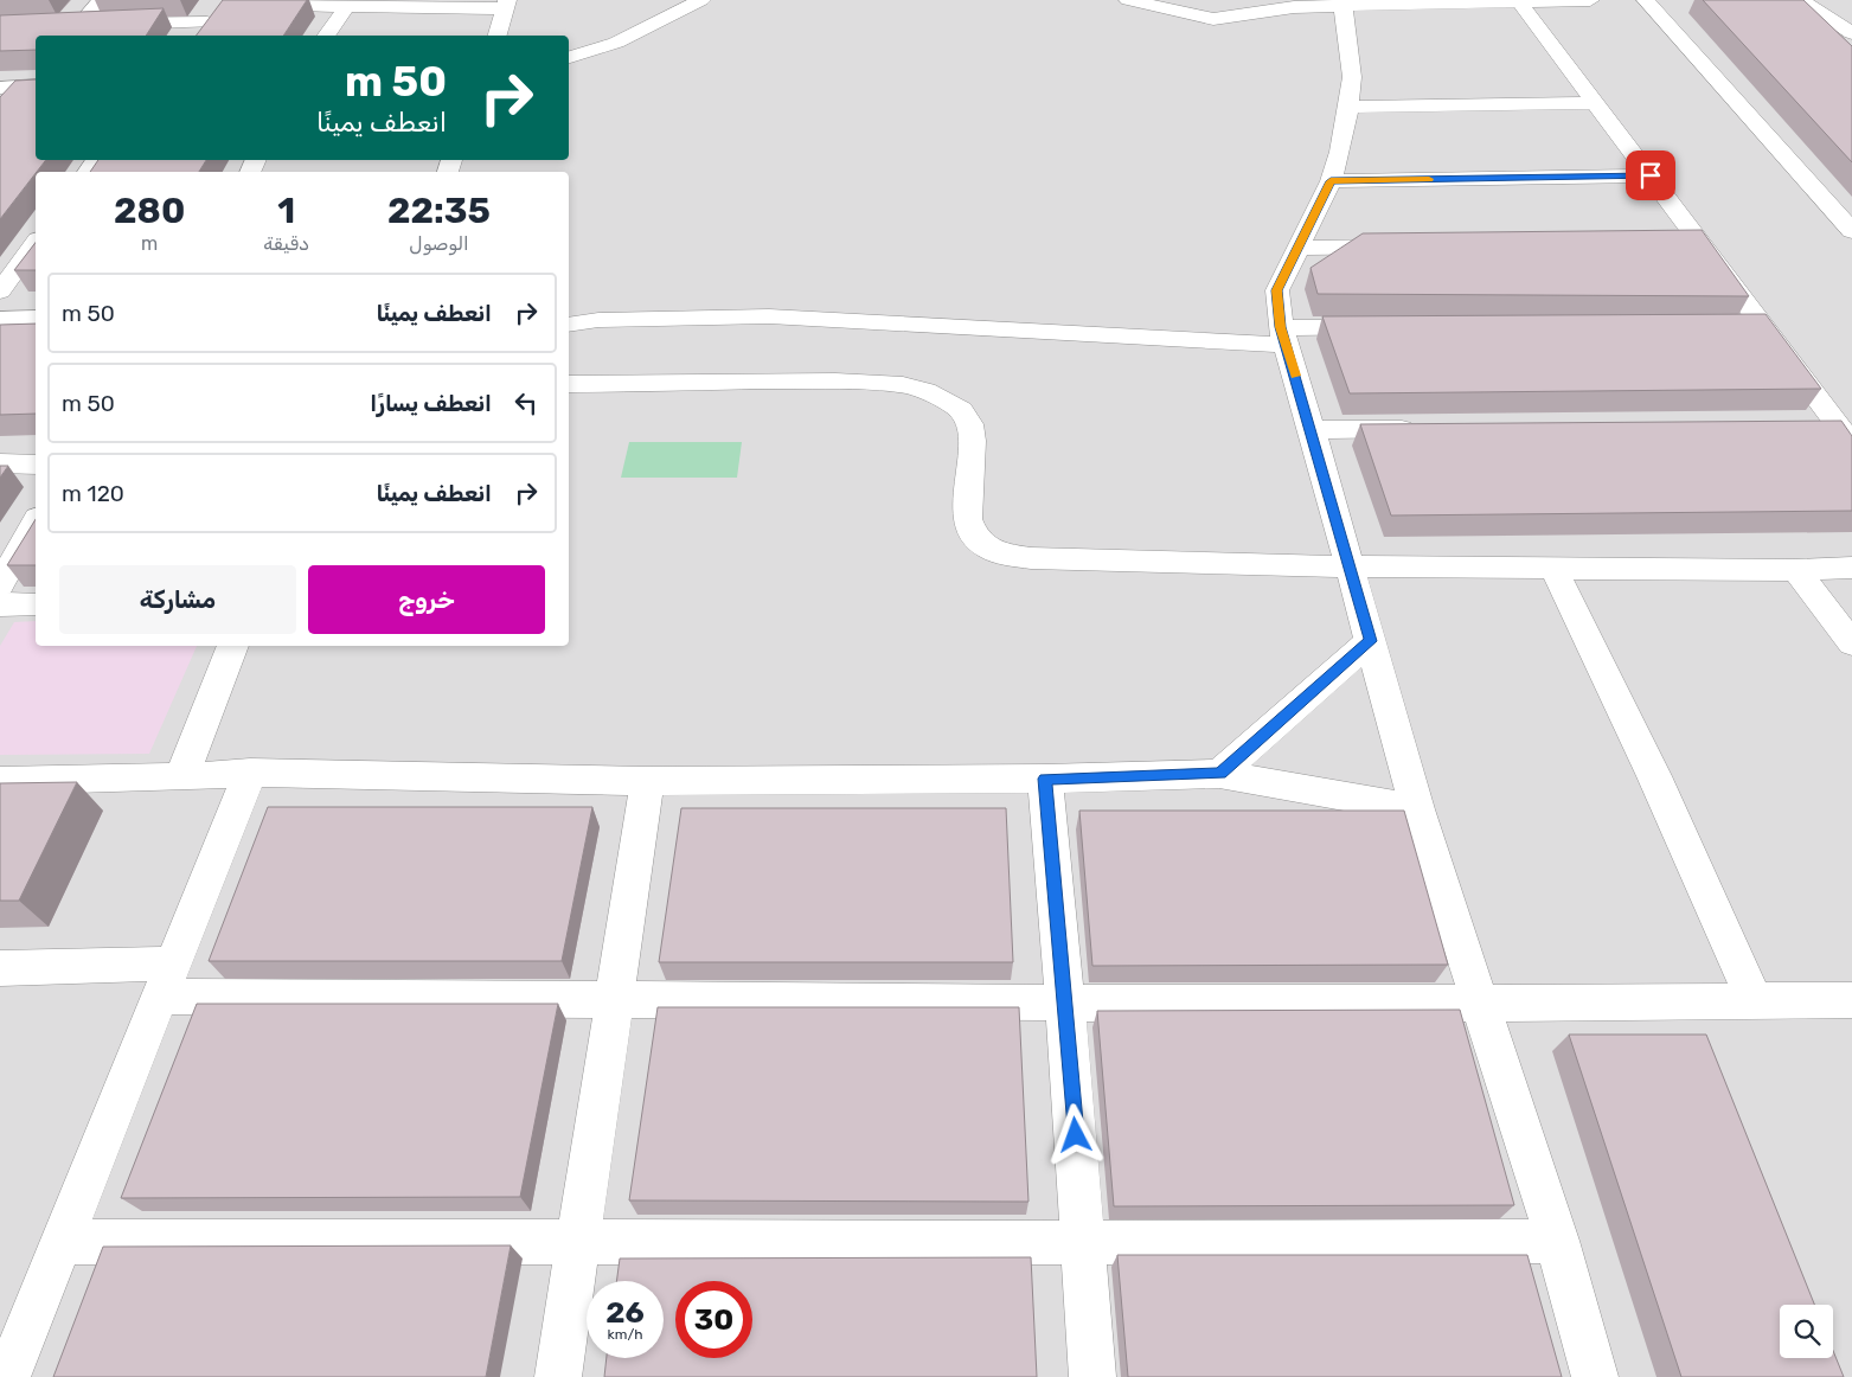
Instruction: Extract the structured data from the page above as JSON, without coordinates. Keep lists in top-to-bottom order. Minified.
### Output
{"page":{"turn":["50 m","انعطف يمينًا"],"eta":["22:35","الوصول","1","دقيقة","280","m"],"list":[{"name":"انعطف يمينًا","value":"50 m"},{"name":"انعطف يسارًا","value":"50 m"},{"name":"انعطف يمينًا","value":"120 m"}],"buttons":["خروج","مشاركة"],"speed":"26 km/h","limit":"30"}}
